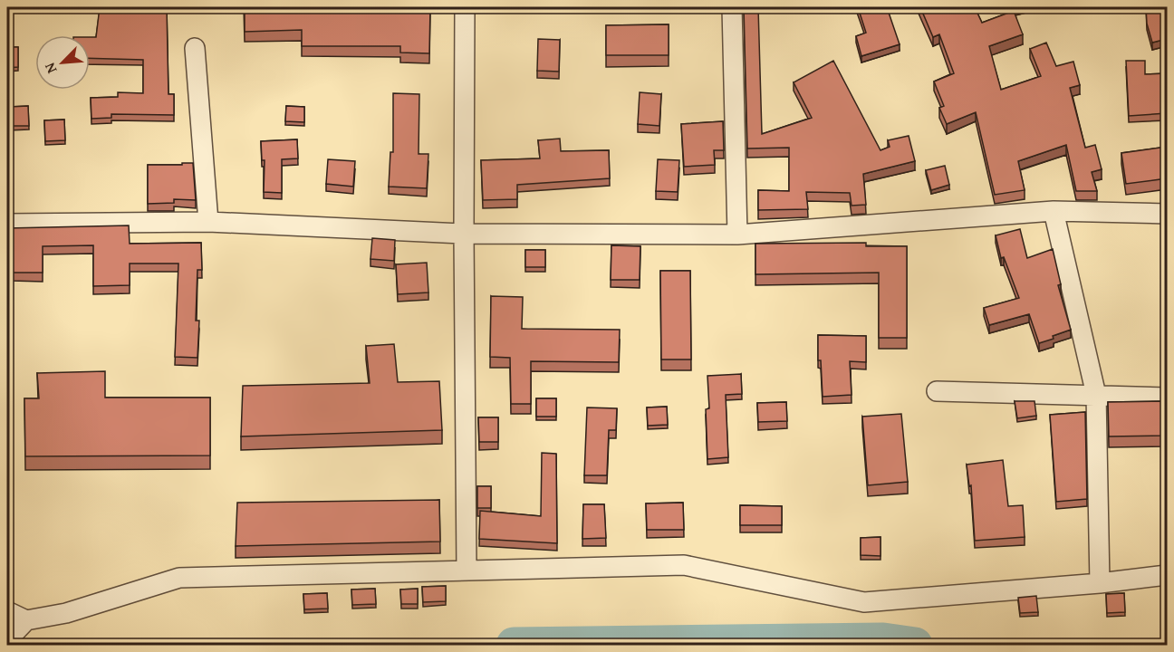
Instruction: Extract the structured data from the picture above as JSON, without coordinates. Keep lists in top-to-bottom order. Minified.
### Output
{"north":"bottom left"}
